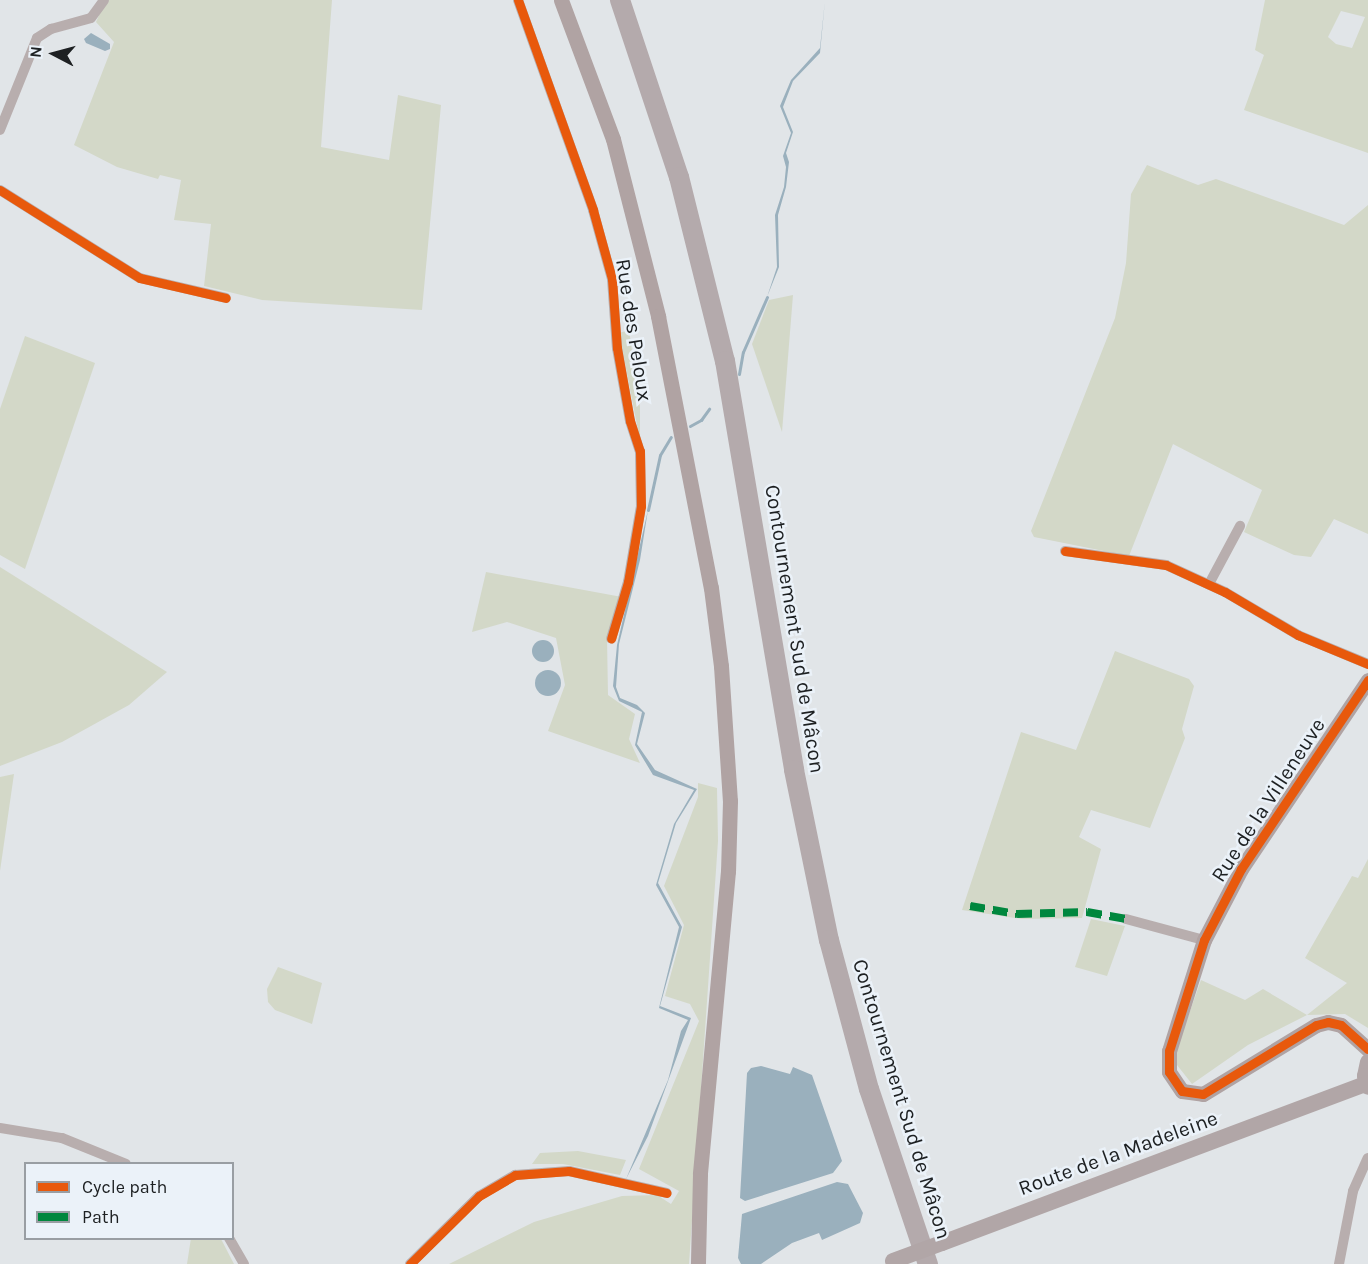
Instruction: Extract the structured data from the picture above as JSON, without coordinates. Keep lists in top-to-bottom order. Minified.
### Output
{"streets":{"highway":["Contournement Sud de Mâcon"],"main road":["Rue de la Villeneuve","Route de la Madeleine"],"street":["Rue des Peloux"]},"legend":["Cycle path","Path"],"north":"left"}
